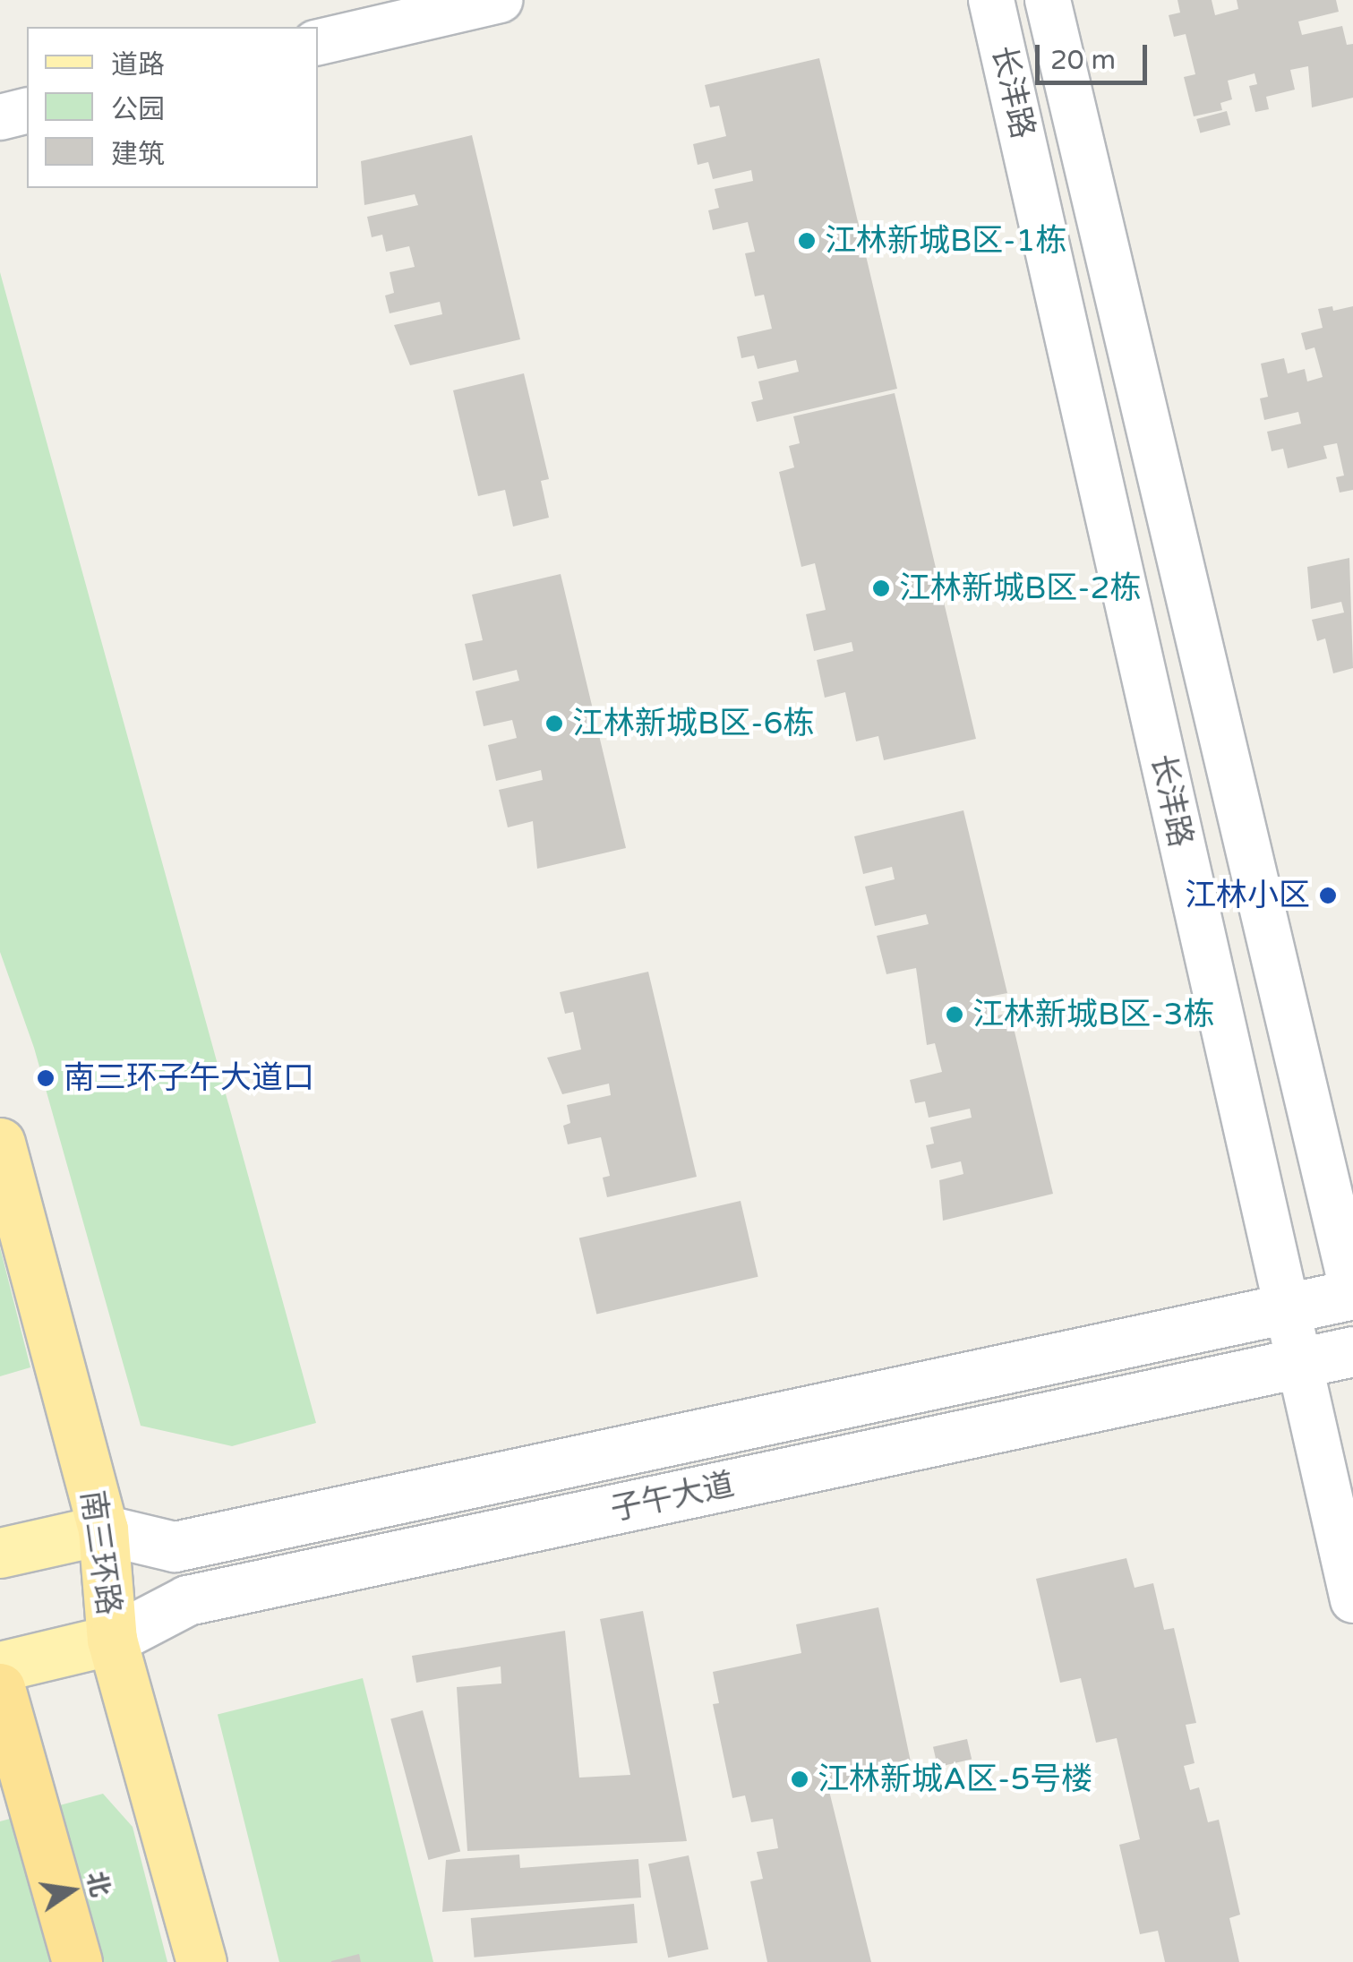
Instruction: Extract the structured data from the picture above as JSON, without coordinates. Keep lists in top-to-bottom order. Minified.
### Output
{"streets":{"highway":["南三环路"],"main road":["子午大道"],"street":["长沣路"]},"crossings":[["长沣路","子午大道"],["子午大道","南三环路"]],"places":["江林新城B区-1栋","江林新城B区-2栋","江林新城B区-6栋","江林小区","江林新城B区-3栋","南三环子午大道口","江林新城A区-5号楼"],"legend":["道路","公园","建筑"],"scale_bar":"20 m","north":"right"}
